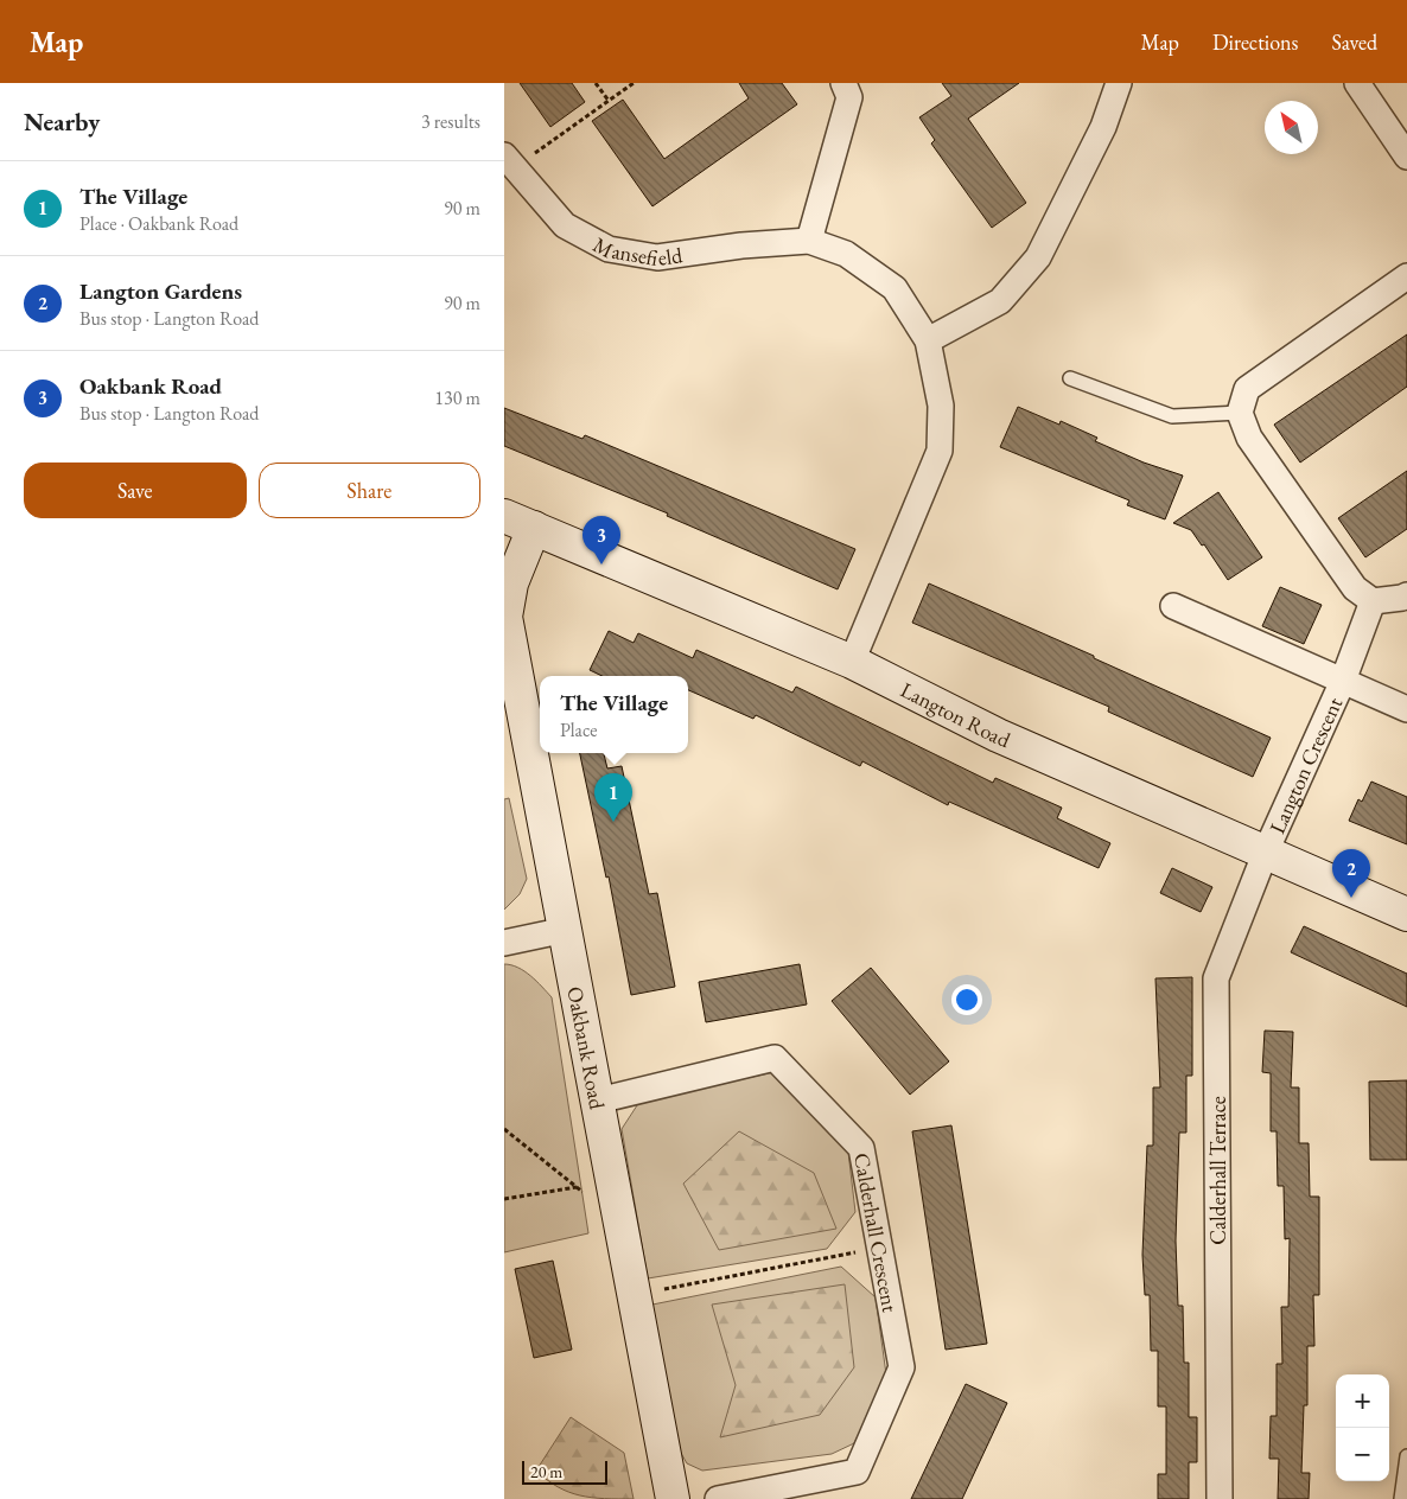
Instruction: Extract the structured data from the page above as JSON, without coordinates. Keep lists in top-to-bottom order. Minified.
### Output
{"streets":{"street":["Mansefield","Langton Road","Langton Crescent","Oakbank Road","Calderhall Terrace","Calderhall Crescent"]},"crossings":[["Mansefield","Langton Road"],["Langton Road","Langton Crescent"],["Langton Road","Oakbank Road"],["Langton Road","Calderhall Terrace"],["Langton Crescent","Calderhall Terrace"],["Oakbank Road","Calderhall Crescent"]],"scale_bar":"20 m","north":"top left","page":{"header":"Map","nav":["Map","Directions","Saved"],"heading":["Nearby","3 results"],"list":[{"mark":"1","name":"The Village","note":"Place · Oakbank Road","value":"90 m"},{"mark":"2","name":"Langton Gardens","note":"Bus stop · Langton Road","value":"90 m"},{"mark":"3","name":"Oakbank Road","note":"Bus stop · Langton Road","value":"130 m"}],"buttons":["Save","Share"],"pins":["3","1","2"],"popup":["The Village","Place"],"map_buttons":["+","−"],"scale":"20 m"}}
